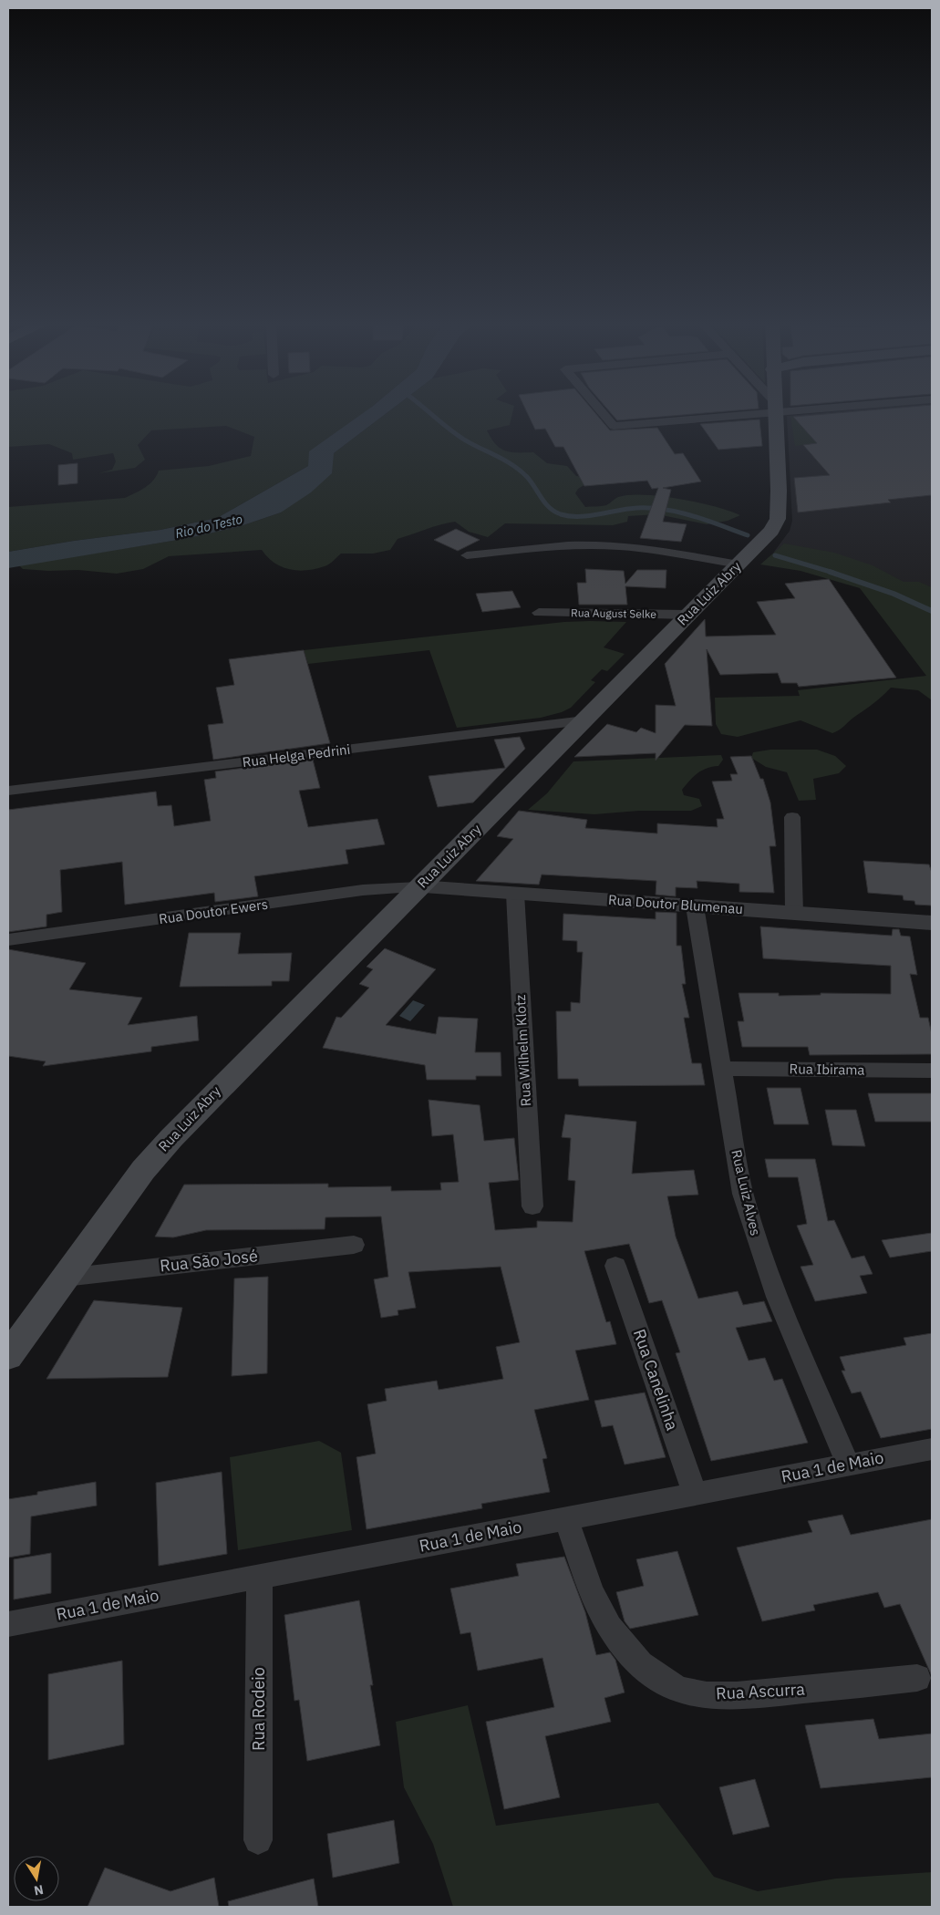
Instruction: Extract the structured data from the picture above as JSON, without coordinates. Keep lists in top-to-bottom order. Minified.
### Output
{"streets":{"main road":["Rua Luiz Abry"],"street":["Rua August Selke","Rua Helga Pedrini","Rua Doutor Blumenau","Rua Doutor Ewers","Rua Wilhelm Klotz","Rua Ibirama","Rua Luiz Alves","Rua São José","Rua Canelinha","Rua 1 de Maio","Rua Ascurra","Rua Rodeio"]},"crossings":[["Rua Luiz Abry","Rua August Selke"],["Rua Luiz Abry","Rua Helga Pedrini"],["Rua Luiz Abry","Rua Doutor Blumenau"],["Rua Luiz Abry","Rua Doutor Ewers"],["Rua Luiz Abry","Rua São José"],["Rua Doutor Blumenau","Rua Doutor Ewers"],["Rua Doutor Blumenau","Rua Wilhelm Klotz"],["Rua Doutor Blumenau","Rua Luiz Alves"],["Rua Ibirama","Rua Luiz Alves"],["Rua Luiz Alves","Rua 1 de Maio"],["Rua Canelinha","Rua 1 de Maio"],["Rua 1 de Maio","Rua Ascurra"],["Rua 1 de Maio","Rua Rodeio"]],"water":["Rio do Testo"],"north":"bottom"}
